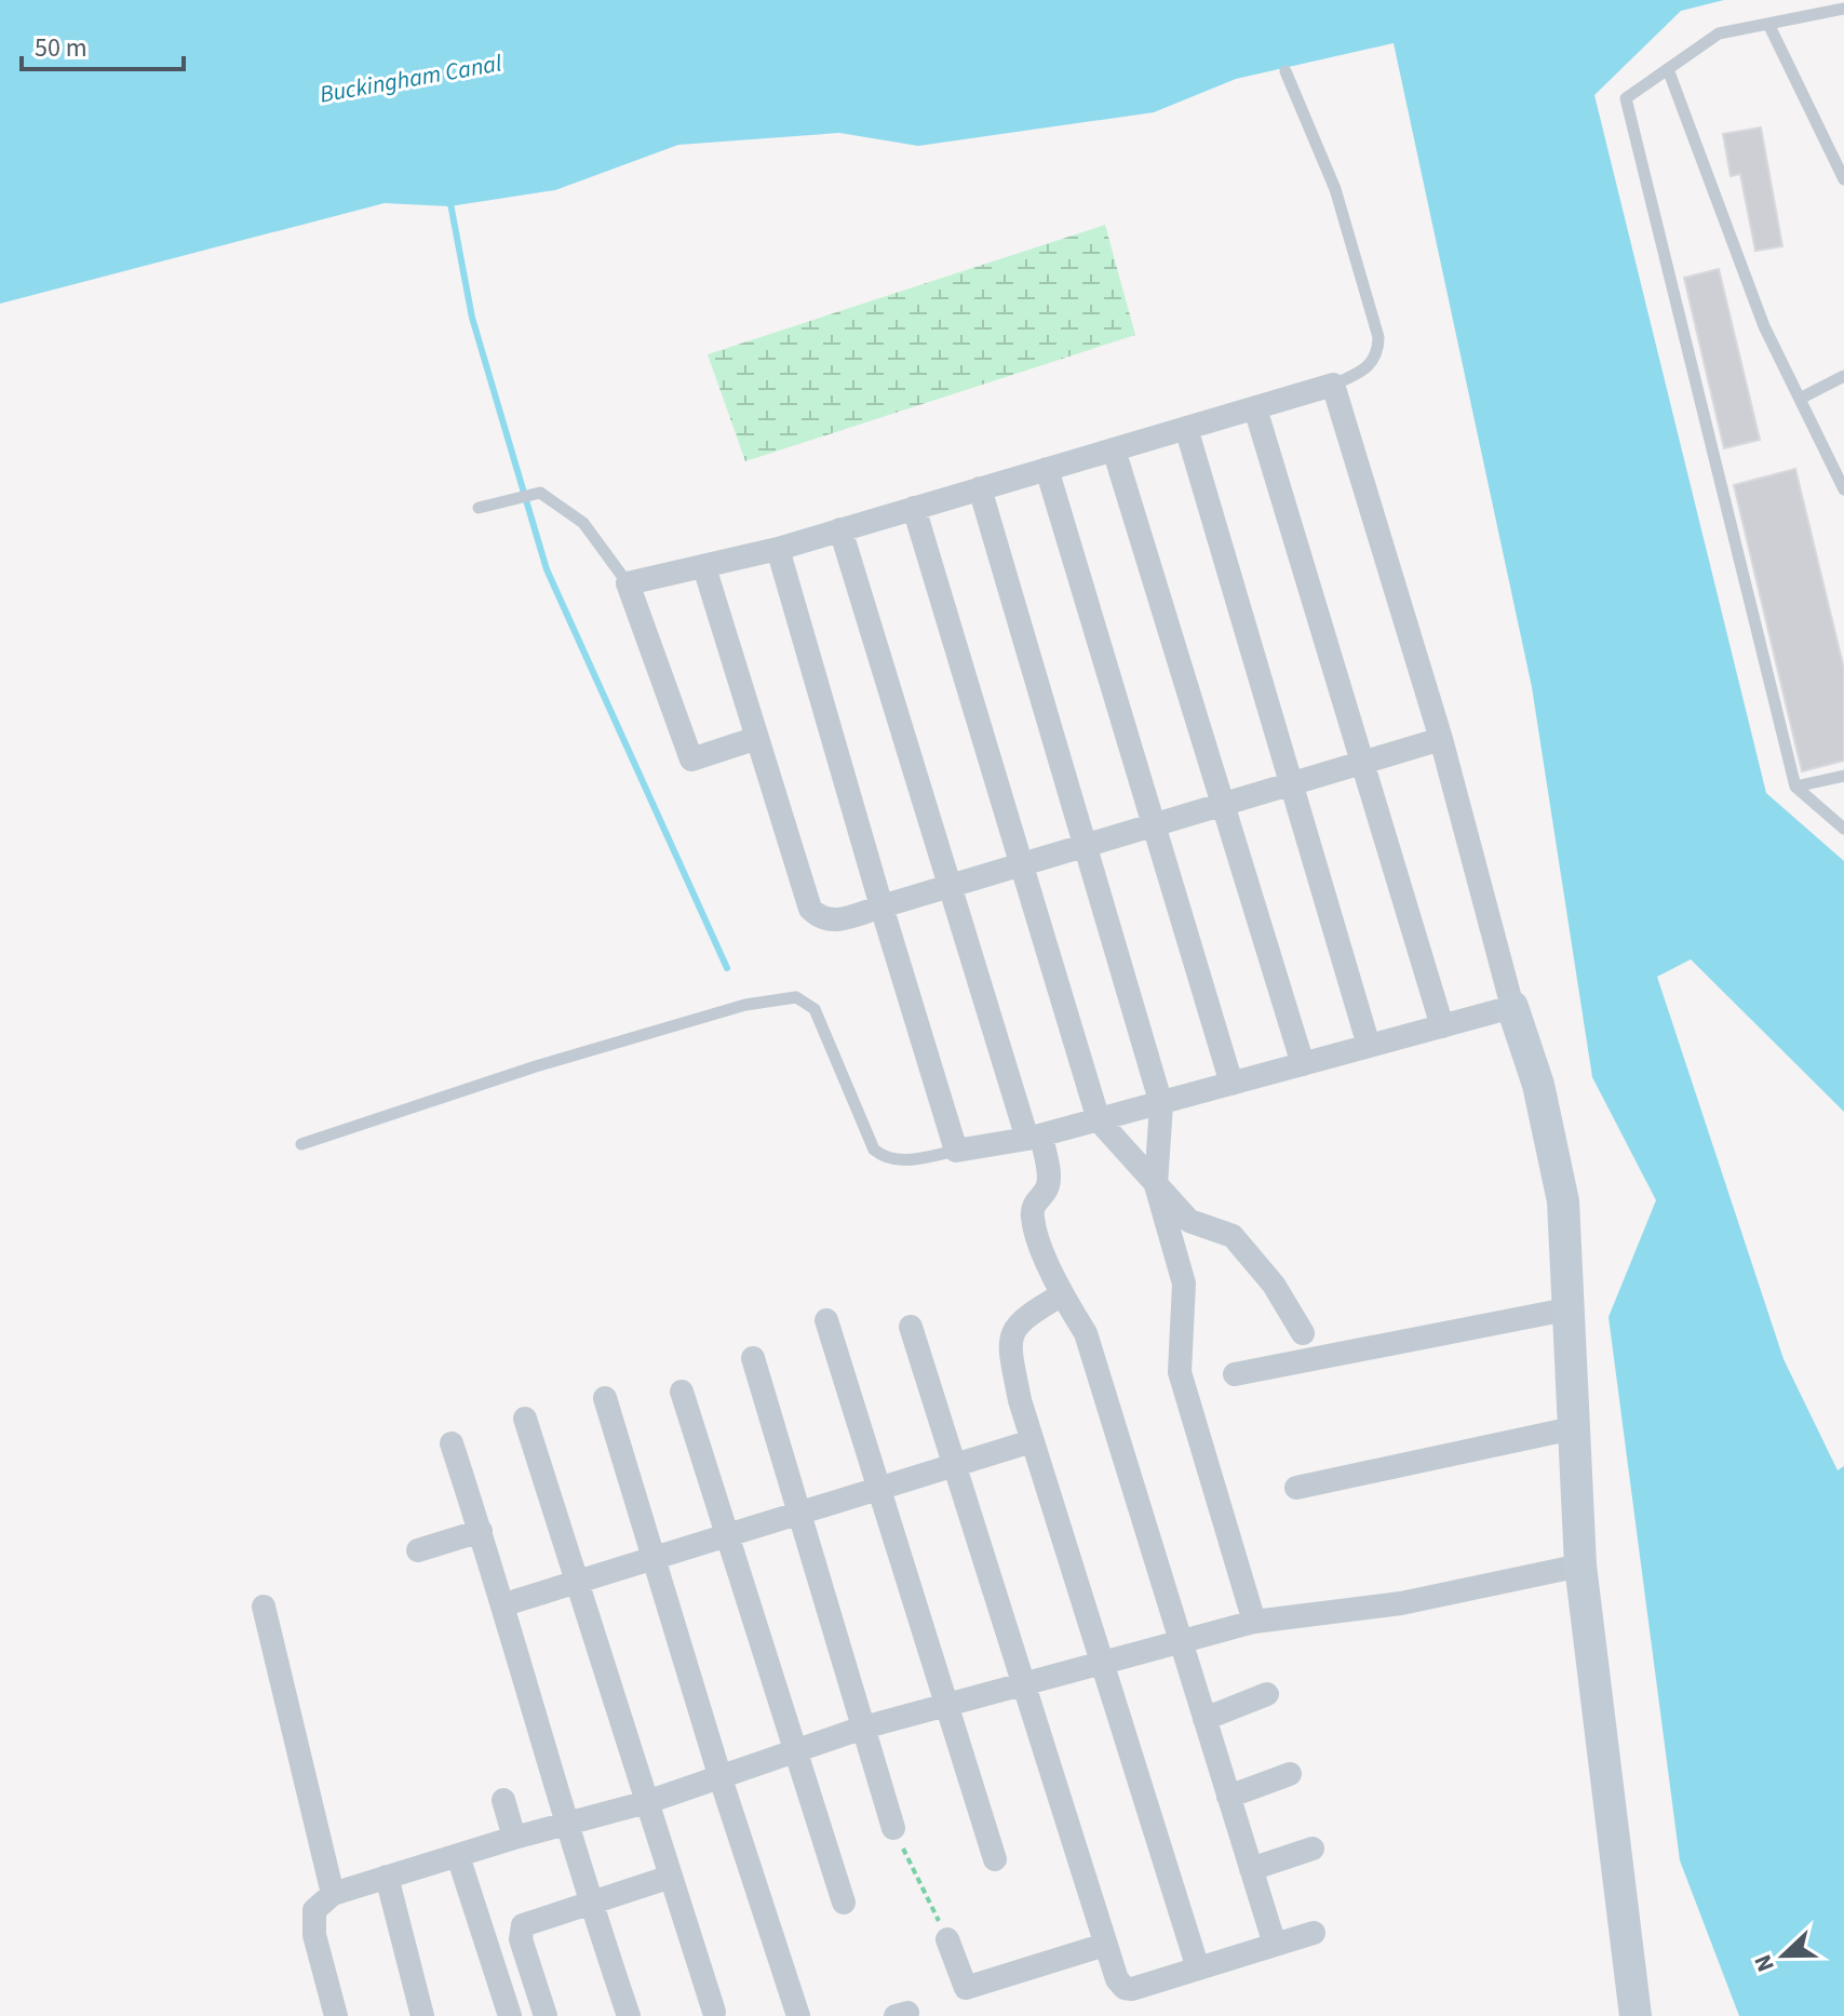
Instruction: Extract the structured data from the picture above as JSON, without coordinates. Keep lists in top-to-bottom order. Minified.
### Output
{"water":["Buckingham Canal"],"scale_bar":"50 m","north":"left"}
